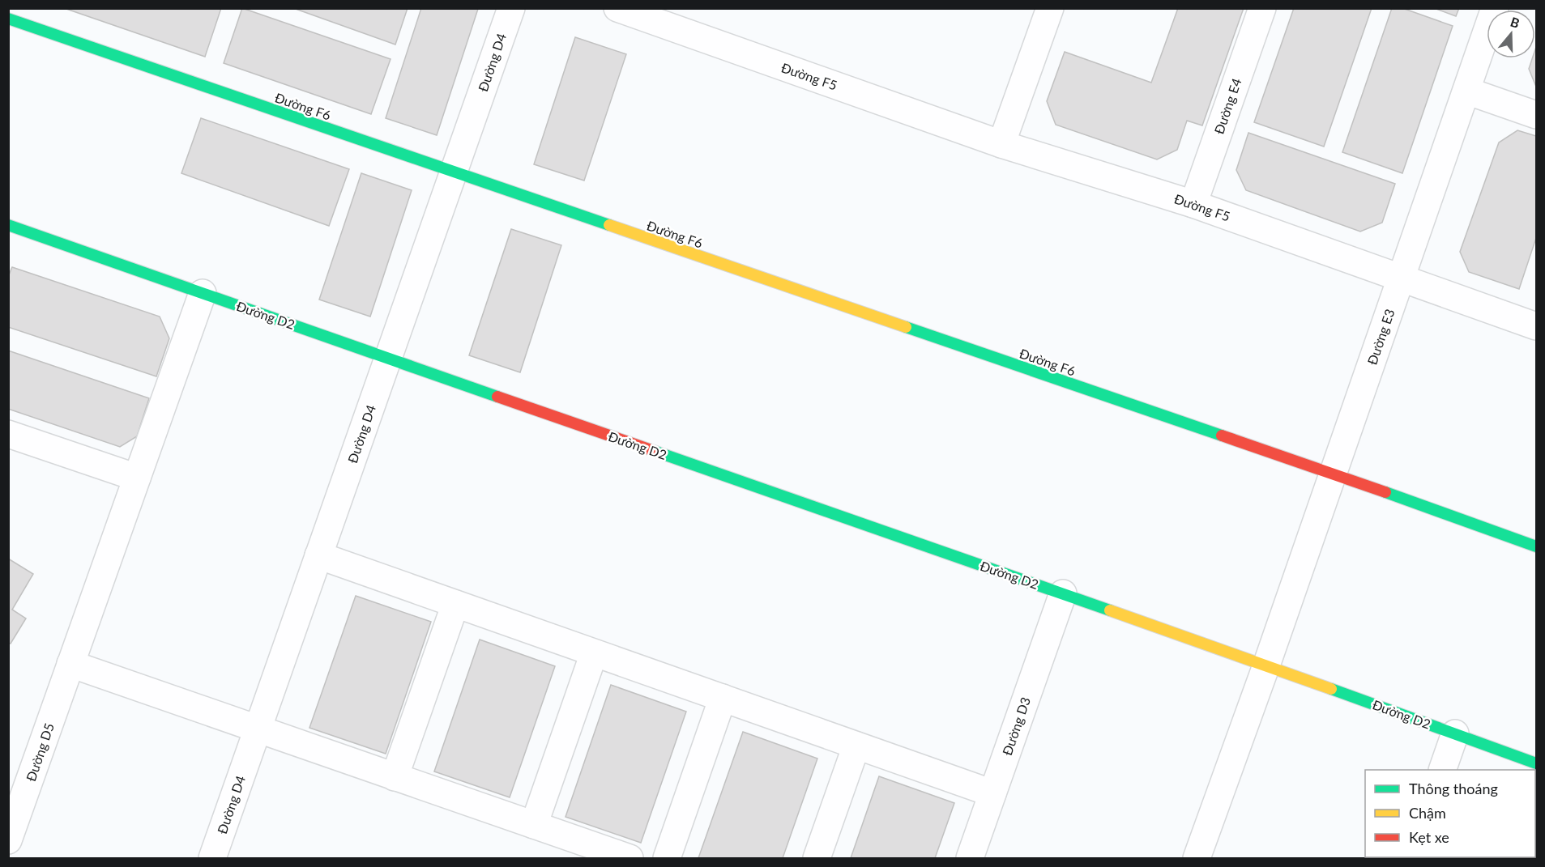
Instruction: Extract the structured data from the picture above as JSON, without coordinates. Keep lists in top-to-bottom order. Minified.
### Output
{"streets":{"street":["Đường D4","Đường F5","Đường F6","Đường E4","Đường D2","Đường E3","Đường D3","Đường D5"]},"crossings":[["Đường D4","Đường F6"],["Đường D4","Đường D2"],["Đường F5","Đường E4"],["Đường F5","Đường E3"],["Đường F6","Đường E3"],["Đường D2","Đường E3"],["Đường D2","Đường D3"],["Đường D2","Đường D5"]],"legend":["Thông thoáng","Chậm","Kẹt xe"],"north":"top"}
